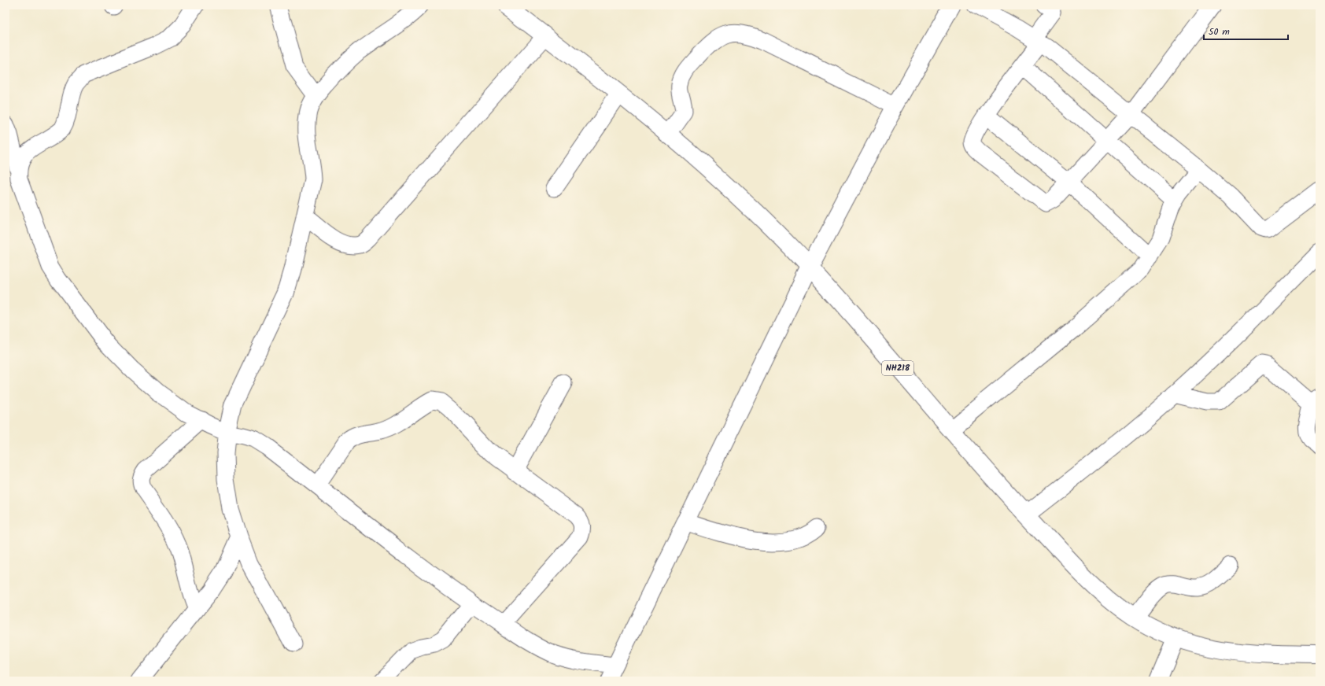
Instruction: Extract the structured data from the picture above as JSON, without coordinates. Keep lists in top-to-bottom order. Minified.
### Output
{"streets":{"highway":["NH218"]},"scale_bar":"50 m"}
